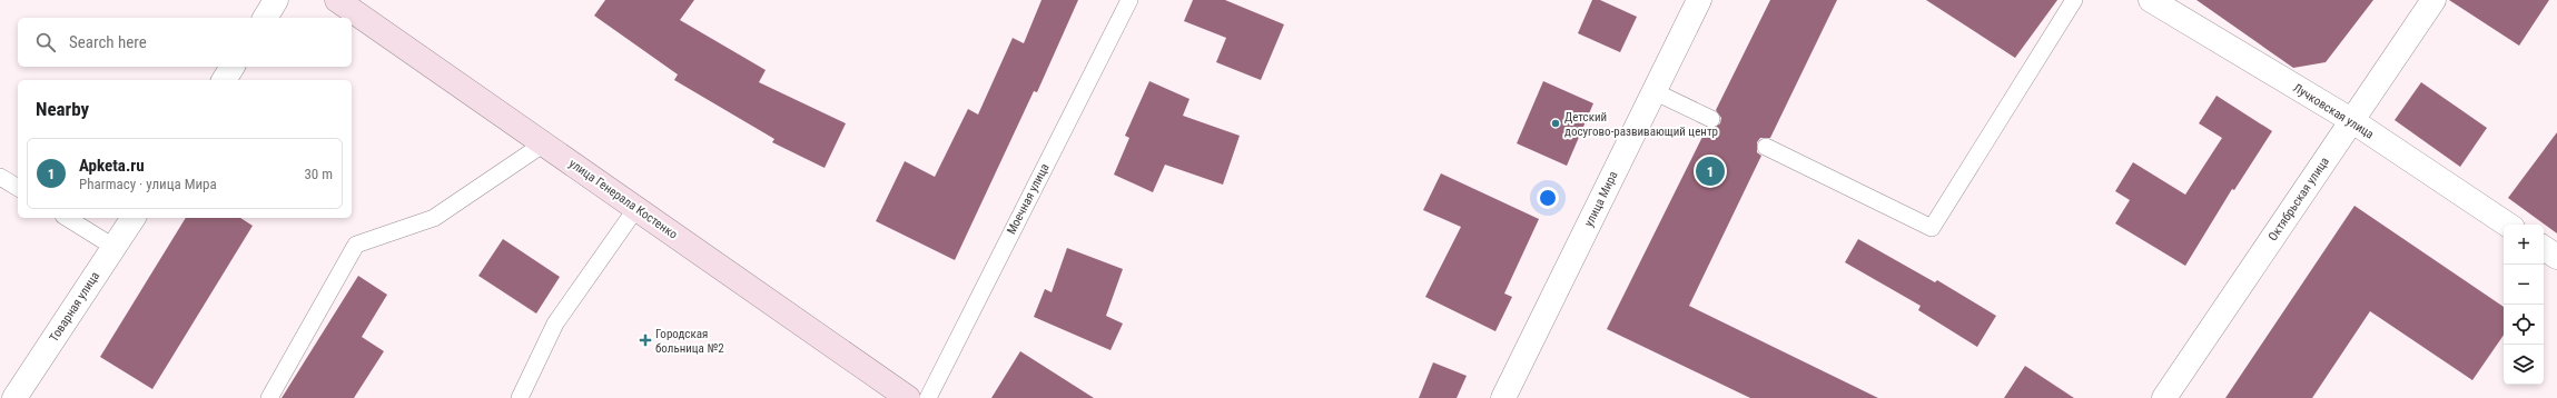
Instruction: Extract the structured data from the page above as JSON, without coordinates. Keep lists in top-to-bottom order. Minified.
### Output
{"streets":{"main road":["улица Генерала Костенко"],"street":["Лучковская улица","улица Мира","Октябрьская улица","Товарная улица"],"lane":["Моечная улица"]},"crossings":[["Лучковская улица","Октябрьская улица"]],"places":{"other":["Детский досугово-развивающий центр"],"health":["Городская больница №2"]},"page":{"search":"Search here","heading":"Nearby","list":[{"mark":"1","name":"Apketa.ru","note":"Pharmacy · улица Мира","value":"30 m"}],"pins":"1","map_buttons":["+","−"]}}
